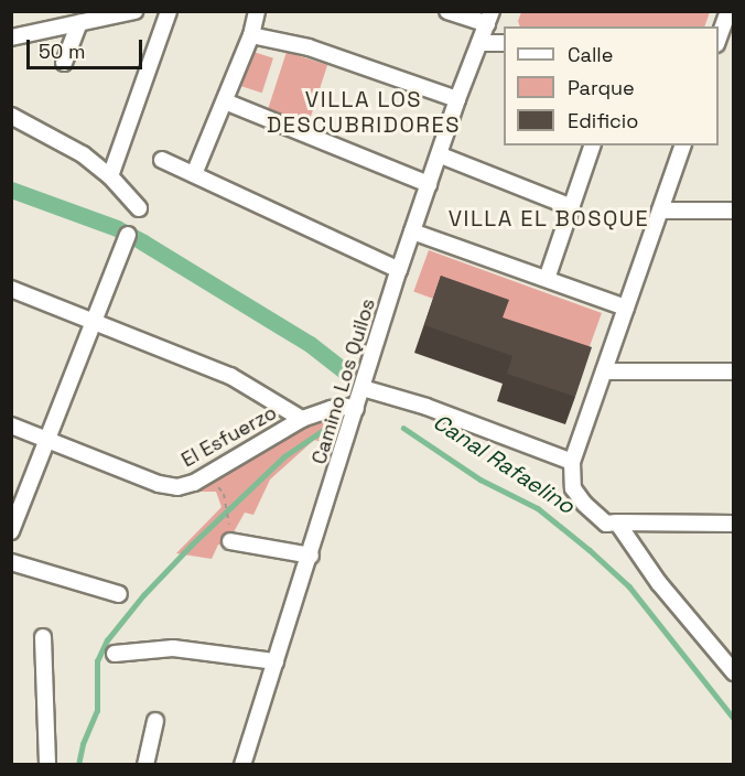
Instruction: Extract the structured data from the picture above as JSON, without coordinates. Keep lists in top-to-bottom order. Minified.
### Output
{"streets":{"street":["Camino Los Quilos","El Esfuerzo"]},"crossings":[["Camino Los Quilos","El Esfuerzo"]],"districts":["VILLA LOS DESCUBRIDORES","VILLA EL BOSQUE"],"water":["Canal Rafaelino"],"legend":["Calle","Parque","Edificio"],"scale_bar":"50 m"}
